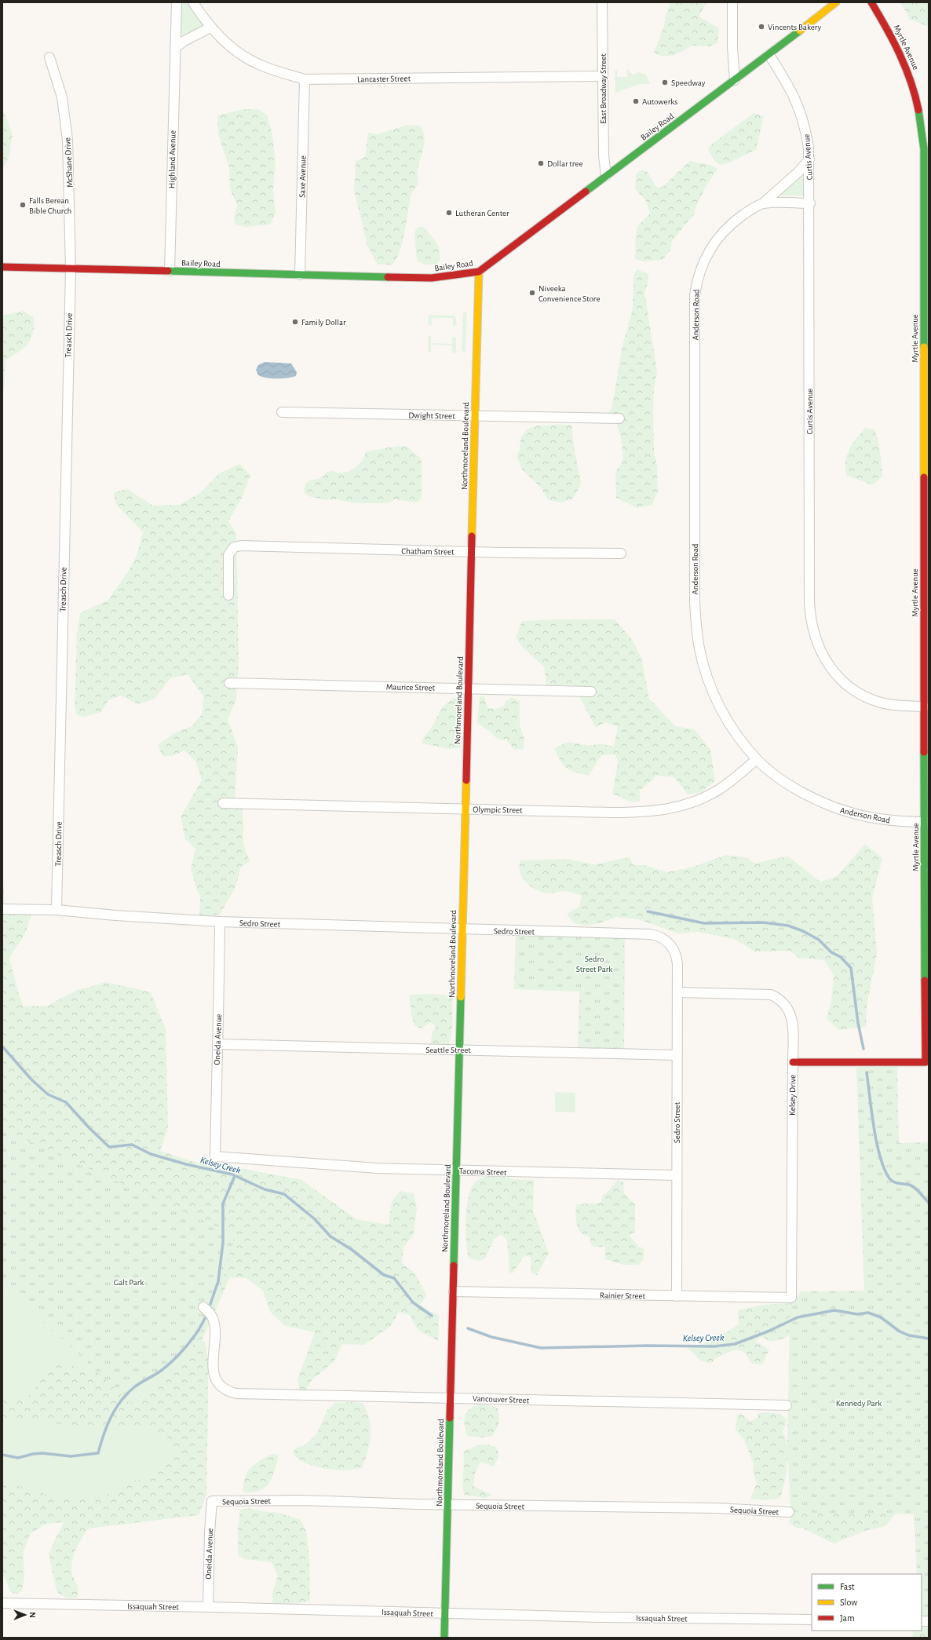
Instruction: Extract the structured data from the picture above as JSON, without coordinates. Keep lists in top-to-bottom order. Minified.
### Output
{"streets":{"street":["Myrtle Avenue","Lancaster Street","East Broadway Street","Bailey Road","Curtis Avenue","Highland Avenue","McShane Drive","Saxe Avenue","Anderson Road","Treasch Drive","Dwight Street","Northmoreland Boulevard","Chatham Street","Maurice Street","Olympic Street","Sedro Street","Oneida Avenue","Seattle Street","Kelsey Drive","Tacoma Street","Rainier Street","Vancouver Street","Sequoia Street","Issaquah Street"]},"crossings":[["Myrtle Avenue","Curtis Avenue"],["Myrtle Avenue","Anderson Road"],["Myrtle Avenue","Kelsey Drive"],["Lancaster Street","East Broadway Street"],["Lancaster Street","Saxe Avenue"],["East Broadway Street","Bailey Road"],["Bailey Road","Curtis Avenue"],["Bailey Road","Highland Avenue"],["Bailey Road","McShane Drive"],["Bailey Road","Saxe Avenue"],["Bailey Road","Treasch Drive"],["Bailey Road","Northmoreland Boulevard"],["Curtis Avenue","Anderson Road"],["McShane Drive","Treasch Drive"],["Anderson Road","Olympic Street"],["Treasch Drive","Sedro Street"],["Dwight Street","Northmoreland Boulevard"],["Northmoreland Boulevard","Chatham Street"],["Northmoreland Boulevard","Maurice Street"],["Northmoreland Boulevard","Olympic Street"],["Northmoreland Boulevard","Sedro Street"],["Northmoreland Boulevard","Seattle Street"],["Northmoreland Boulevard","Tacoma Street"],["Northmoreland Boulevard","Rainier Street"],["Northmoreland Boulevard","Vancouver Street"],["Northmoreland Boulevard","Sequoia Street"],["Northmoreland Boulevard","Issaquah Street"],["Sedro Street","Oneida Avenue"],["Sedro Street","Seattle Street"],["Sedro Street","Kelsey Drive"],["Sedro Street","Tacoma Street"],["Sedro Street","Rainier Street"],["Oneida Avenue","Seattle Street"],["Oneida Avenue","Tacoma Street"],["Oneida Avenue","Sequoia Street"],["Oneida Avenue","Issaquah Street"],["Kelsey Drive","Rainier Street"]],"water":["Kelsey Creek"],"parks":["Sedro Street Park","Galt Park","Kennedy Park"],"places":["Vincents Bakery","Speedway","Autowerks","Dollar tree","Falls Berean Bible Church","Lutheran Center","Niveeka Convenience Store","Family Dollar"],"legend":["Fast","Slow","Jam"],"north":"right"}
